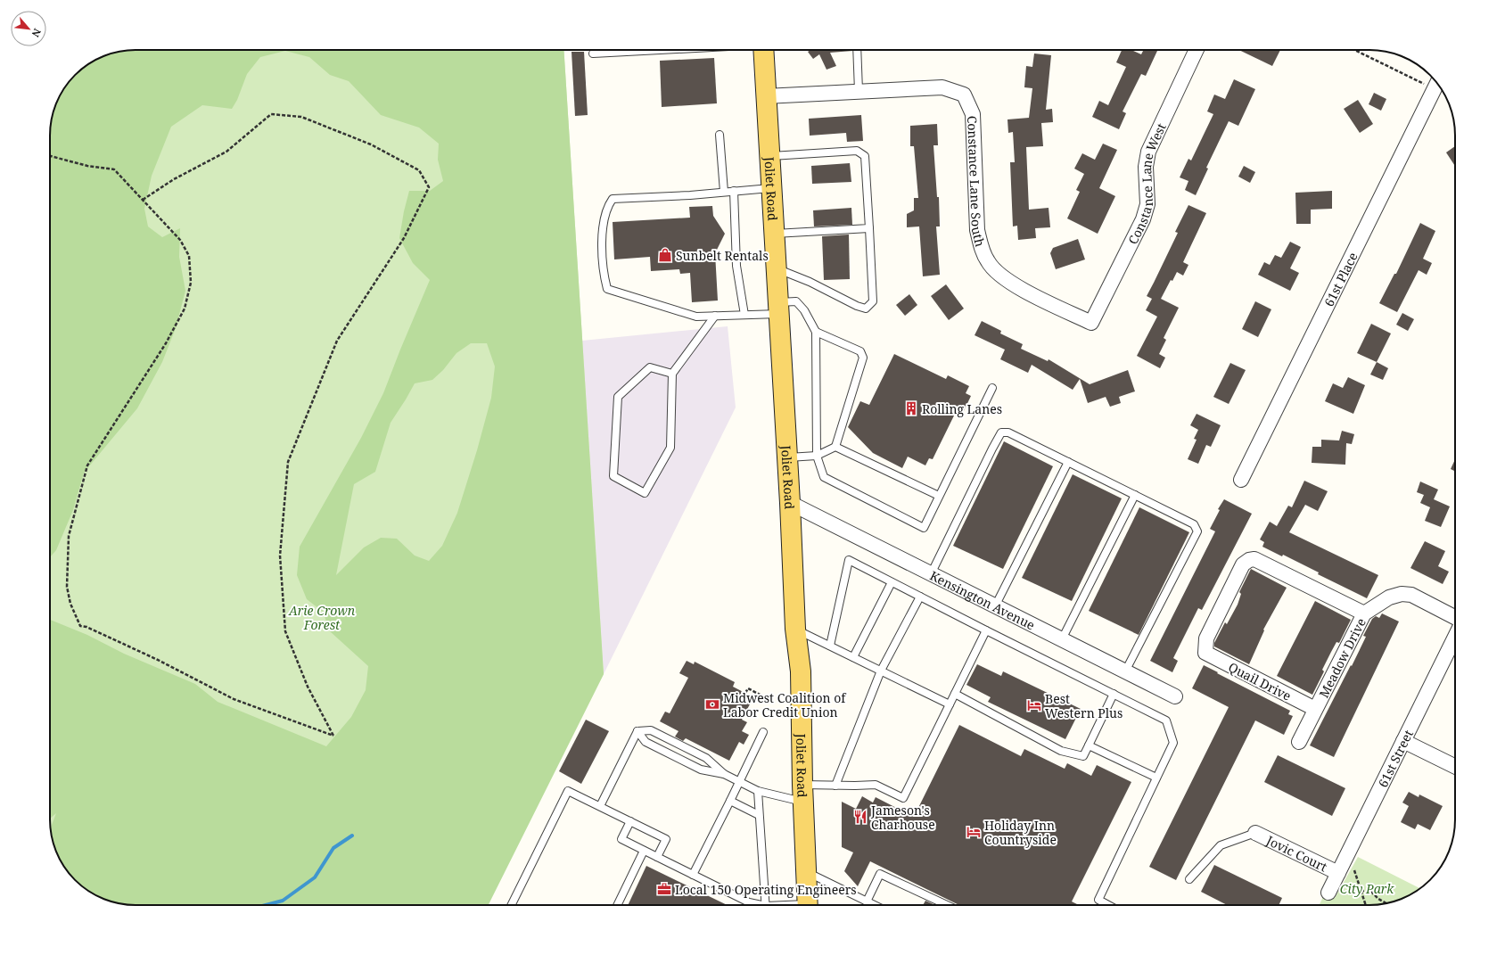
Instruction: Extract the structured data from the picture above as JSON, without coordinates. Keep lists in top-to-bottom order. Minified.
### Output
{"streets":{"main road":["Joliet Road"],"street":["Constance Lane South","Constance Lane West","61st Place","Kensington Avenue","Meadow Drive","Quail Drive","61st Street","Jovic Court"]},"crossings":[["Constance Lane South","Constance Lane West"],["Constance Lane South","Joliet Road"],["Joliet Road","Kensington Avenue"],["Meadow Drive","Quail Drive"],["61st Street","Jovic Court"]],"parks":["Arie Crown Forest","City Park"],"places":{"shop":["Sunbelt Rentals"],"building":["Rolling Lanes"],"bank":["Midwest Coalition of Labor Credit Union"],"hotel":["Best Western Plus","Holiday Inn Countryside"],"restaurant":["Jameson's Charhouse"],"office":["Local 150 Operating Engineers"]},"north":"bottom right"}
